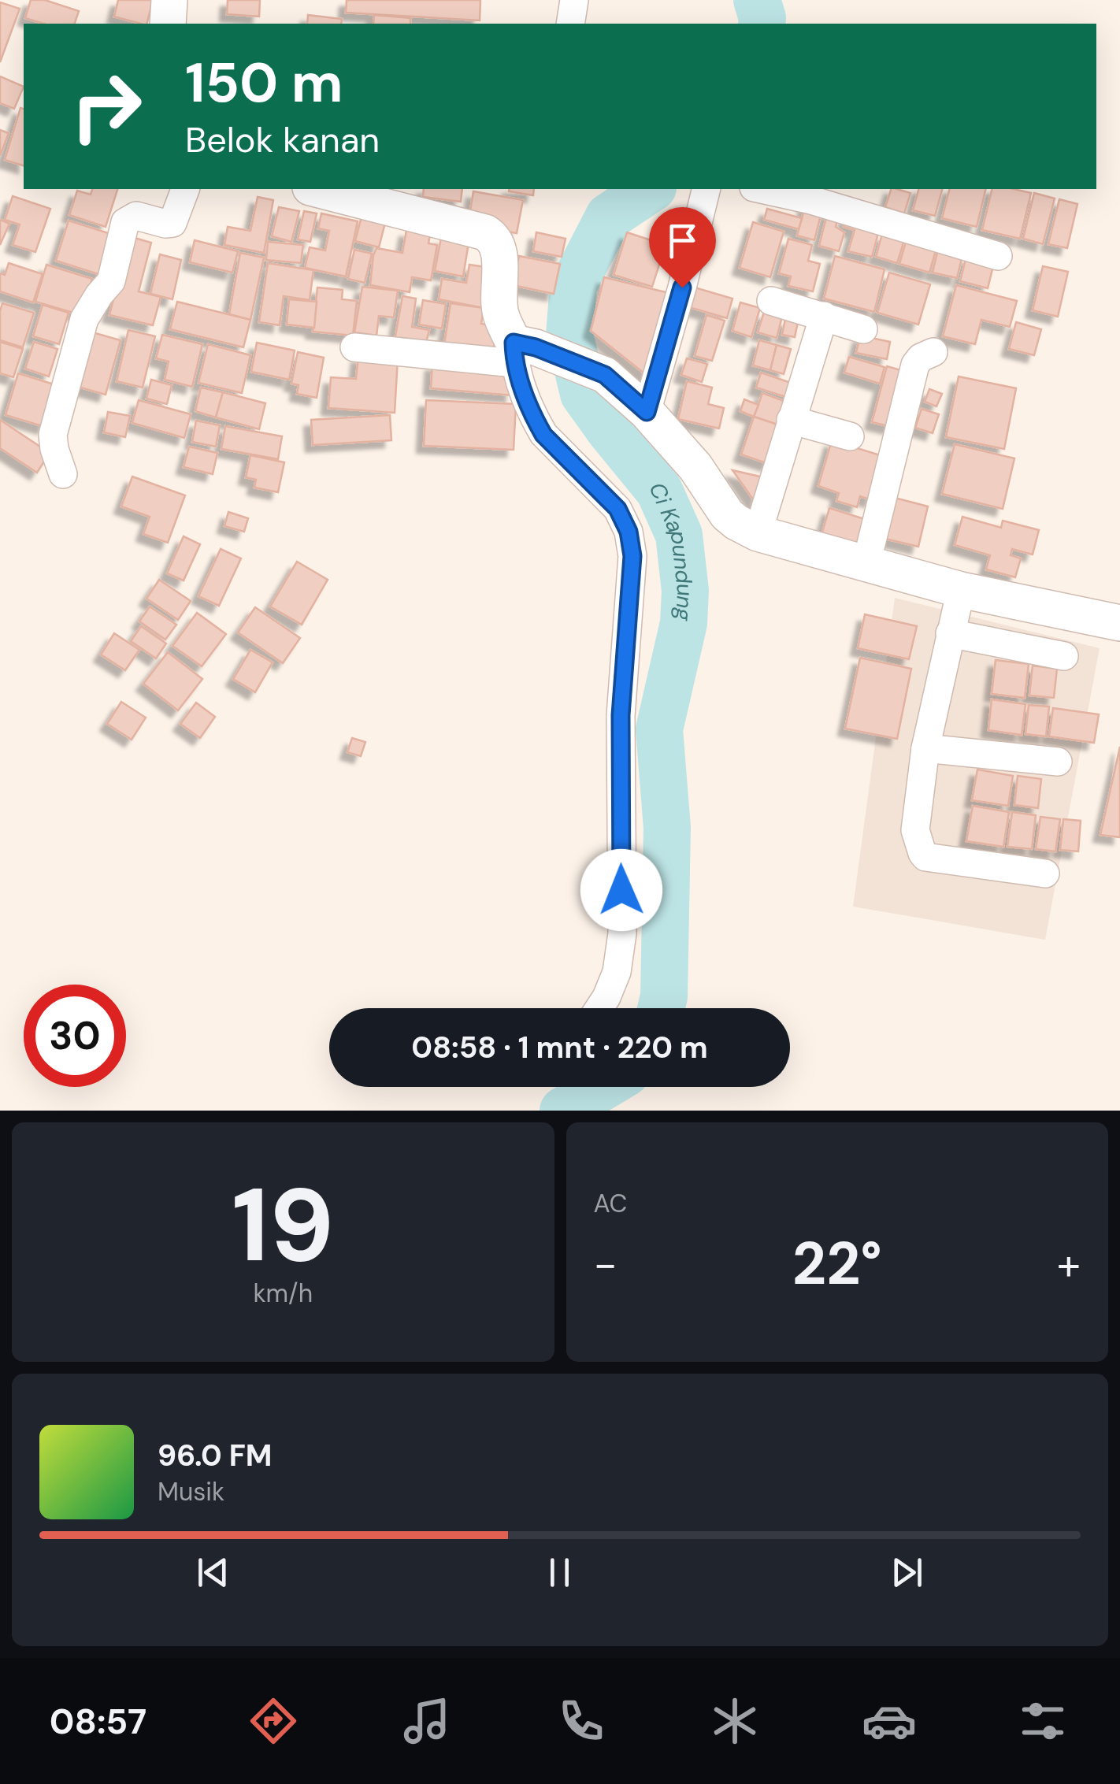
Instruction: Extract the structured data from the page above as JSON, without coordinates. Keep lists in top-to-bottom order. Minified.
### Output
{"water":["Ci Kapundung"],"page":{"turn":["150 m","Belok kanan"],"limit":"30","trip":"08:58 · 1 mnt · 220 m","tile":[["19","km/h"],"AC"],"heat":["−","22°","+"],"song":["96.0 FM","Musik"],"tabs":"08:57"}}
